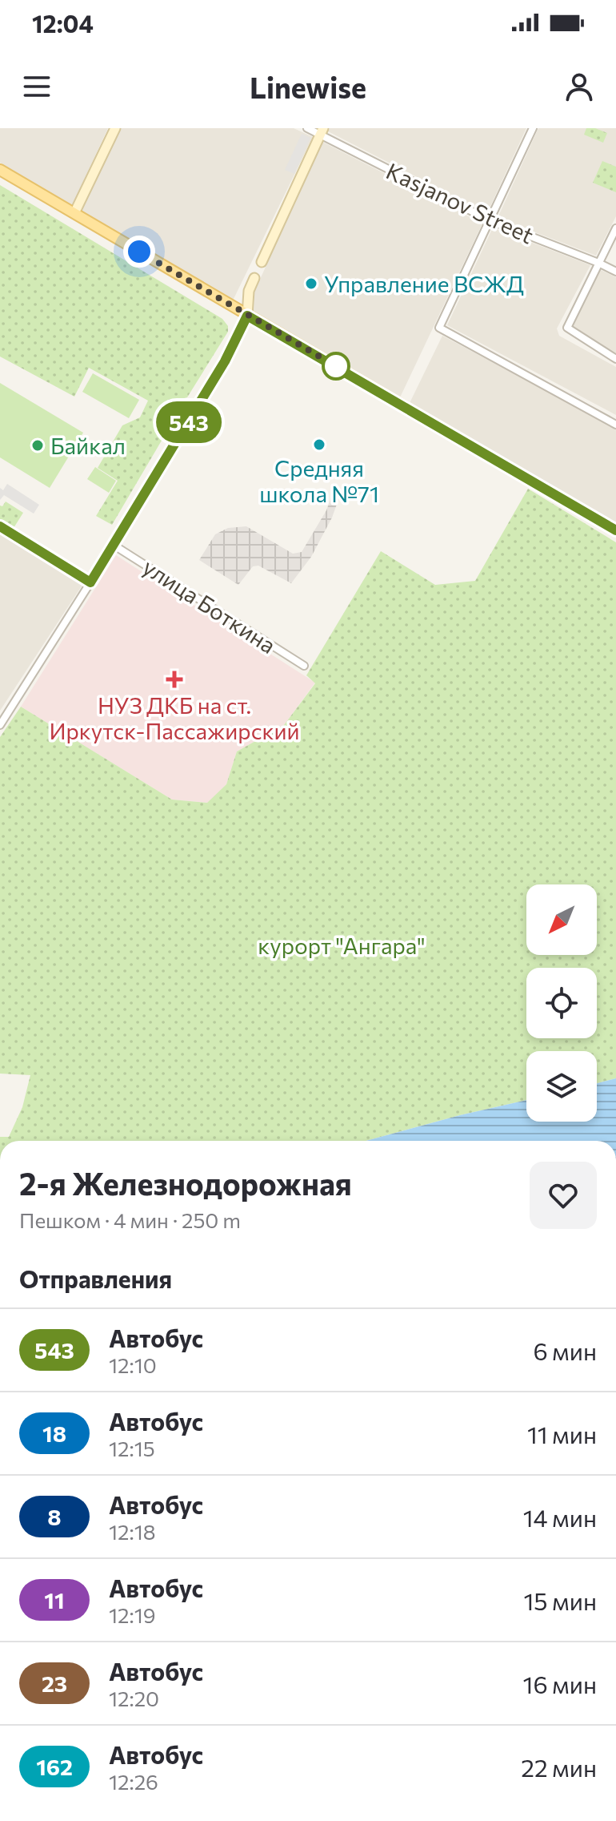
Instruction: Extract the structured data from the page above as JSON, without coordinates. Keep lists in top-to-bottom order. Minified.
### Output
{"streets":{"street":["Kasjanov Street","улица Боткина"]},"parks":["курорт \"Ангара\""],"places":{"other":["Управление ВСЖД","Средняя школа №71","Байкал"],"health":["НУЗ ДКБ на ст. Иркутск-Пассажирский"]},"lines":["bus line 543"],"north":"bottom left","page":{"status":"12:04","header":"Linewise","on_map":"543","heading":[["2-я Железнодорожная","Пешком · 4 мин · 250 m"],"Отправления"],"list":[{"mark":"543","name":"Автобус","note":"12:10","value":"6 мин"},{"mark":"18","name":"Автобус","note":"12:15","value":"11 мин"},{"mark":"8","name":"Автобус","note":"12:18","value":"14 мин"},{"mark":"11","name":"Автобус","note":"12:19","value":"15 мин"},{"mark":"23","name":"Автобус","note":"12:20","value":"16 мин"},{"mark":"162","name":"Автобус","note":"12:26","value":"22 мин"}]}}
